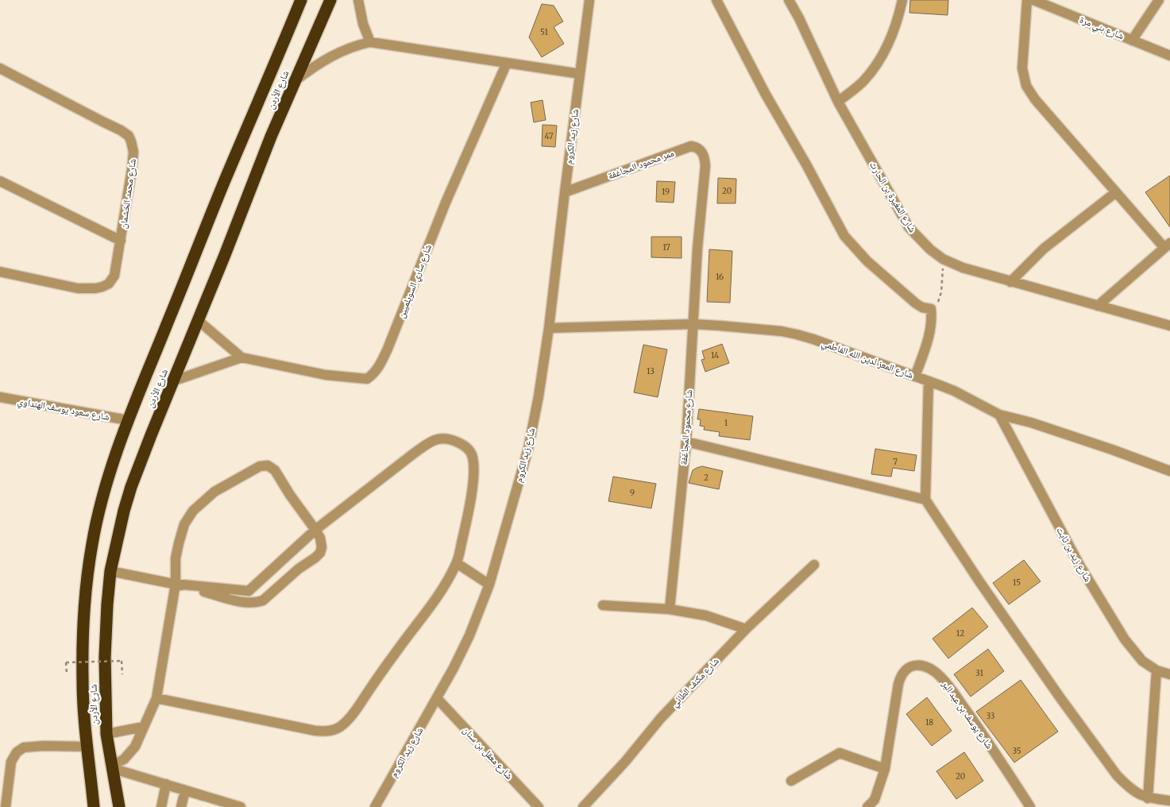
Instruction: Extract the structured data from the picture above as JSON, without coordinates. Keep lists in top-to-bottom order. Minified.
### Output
{"streets":{"highway":["شارع الأردن"],"street":["شارع بني مرة","شارع زيد الكروم","ممر محمود المجاغفة","شارع محمد الخشمان","شارع المغيرة بن الحارث","شارع ساري السويلميين","شارع المعز لدين الله الفاطمي","شارع سعود يوسف الهنداوي","شارع محمود المجاغفة","شارع زيد بن ثابت","شارع مكنف الطائي","شارع يوسف بن عبد البر","شارع معقل بن سنان"]},"crossings":[["شارع الأردن","شارع ساري السويلميين"],["شارع الأردن","شارع سعود يوسف الهنداوي"],["شارع زيد الكروم","ممر محمود المجاغفة"],["شارع زيد الكروم","شارع المعز لدين الله الفاطمي"],["شارع زيد الكروم","شارع معقل بن سنان"],["ممر محمود المجاغفة","شارع محمود المجاغفة"],["شارع المعز لدين الله الفاطمي","شارع محمود المجاغفة"],["شارع المعز لدين الله الفاطمي","شارع زيد بن ثابت"]],"house_numbers":["51","47","20","19","17","16","14","13","1","7","2","9","15","12","31","33","18","35","20"]}
